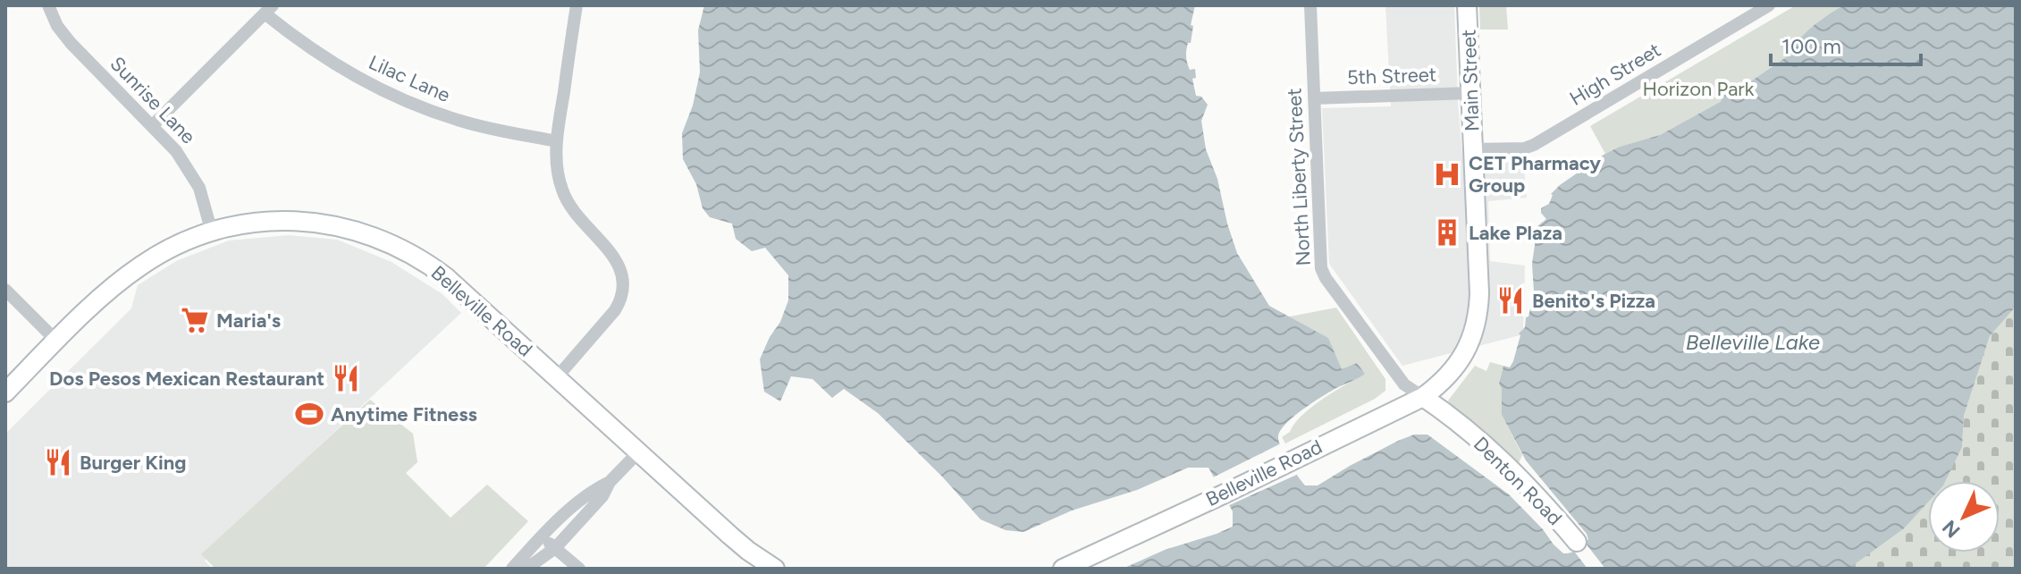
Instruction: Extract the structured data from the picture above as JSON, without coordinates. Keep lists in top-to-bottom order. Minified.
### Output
{"streets":{"main road":["Main Street","Belleville Road","Denton Road"],"street":["High Street","5th Street","Lilac Lane","Sunrise Lane","North Liberty Street"]},"crossings":[["High Street","Main Street"],["5th Street","Main Street"],["5th Street","North Liberty Street"],["Main Street","Belleville Road"],["Sunrise Lane","Belleville Road"],["North Liberty Street","Belleville Road"],["North Liberty Street","Denton Road"],["Belleville Road","Denton Road"]],"water":["Belleville Lake"],"parks":["Horizon Park"],"places":{"hospital":["CET Pharmacy Group"],"building":["Lake Plaza"],"restaurant":["Benito's Pizza","Dos Pesos Mexican Restaurant","Burger King"],"supermarket":["Maria's"],"sports":["Anytime Fitness"]},"scale_bar":"100 m","north":"bottom left"}
